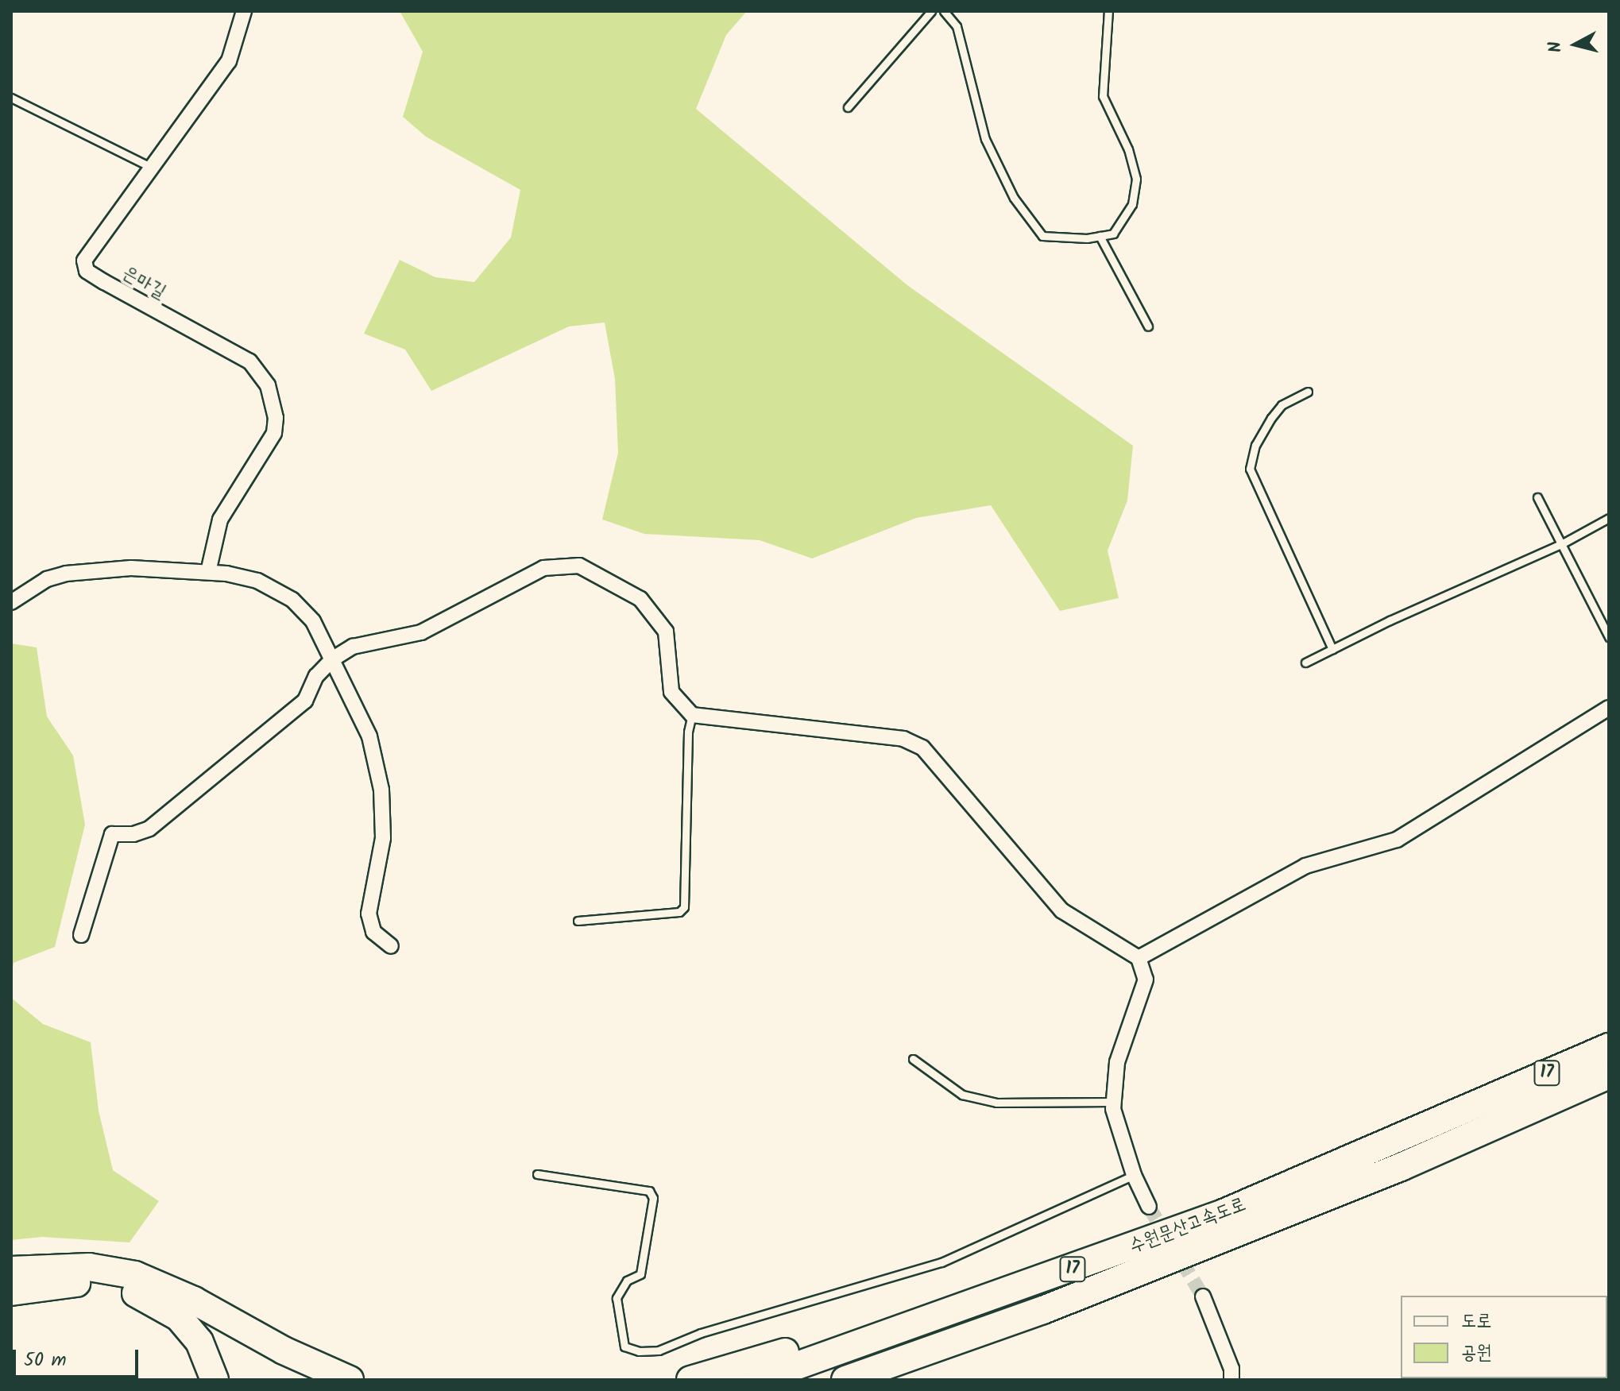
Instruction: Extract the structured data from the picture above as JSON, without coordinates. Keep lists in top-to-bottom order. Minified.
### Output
{"streets":{"highway":["17","수원문산고속도로"],"street":["은마길"]},"legend":["도로","공원"],"scale_bar":"50 m","north":"left"}
